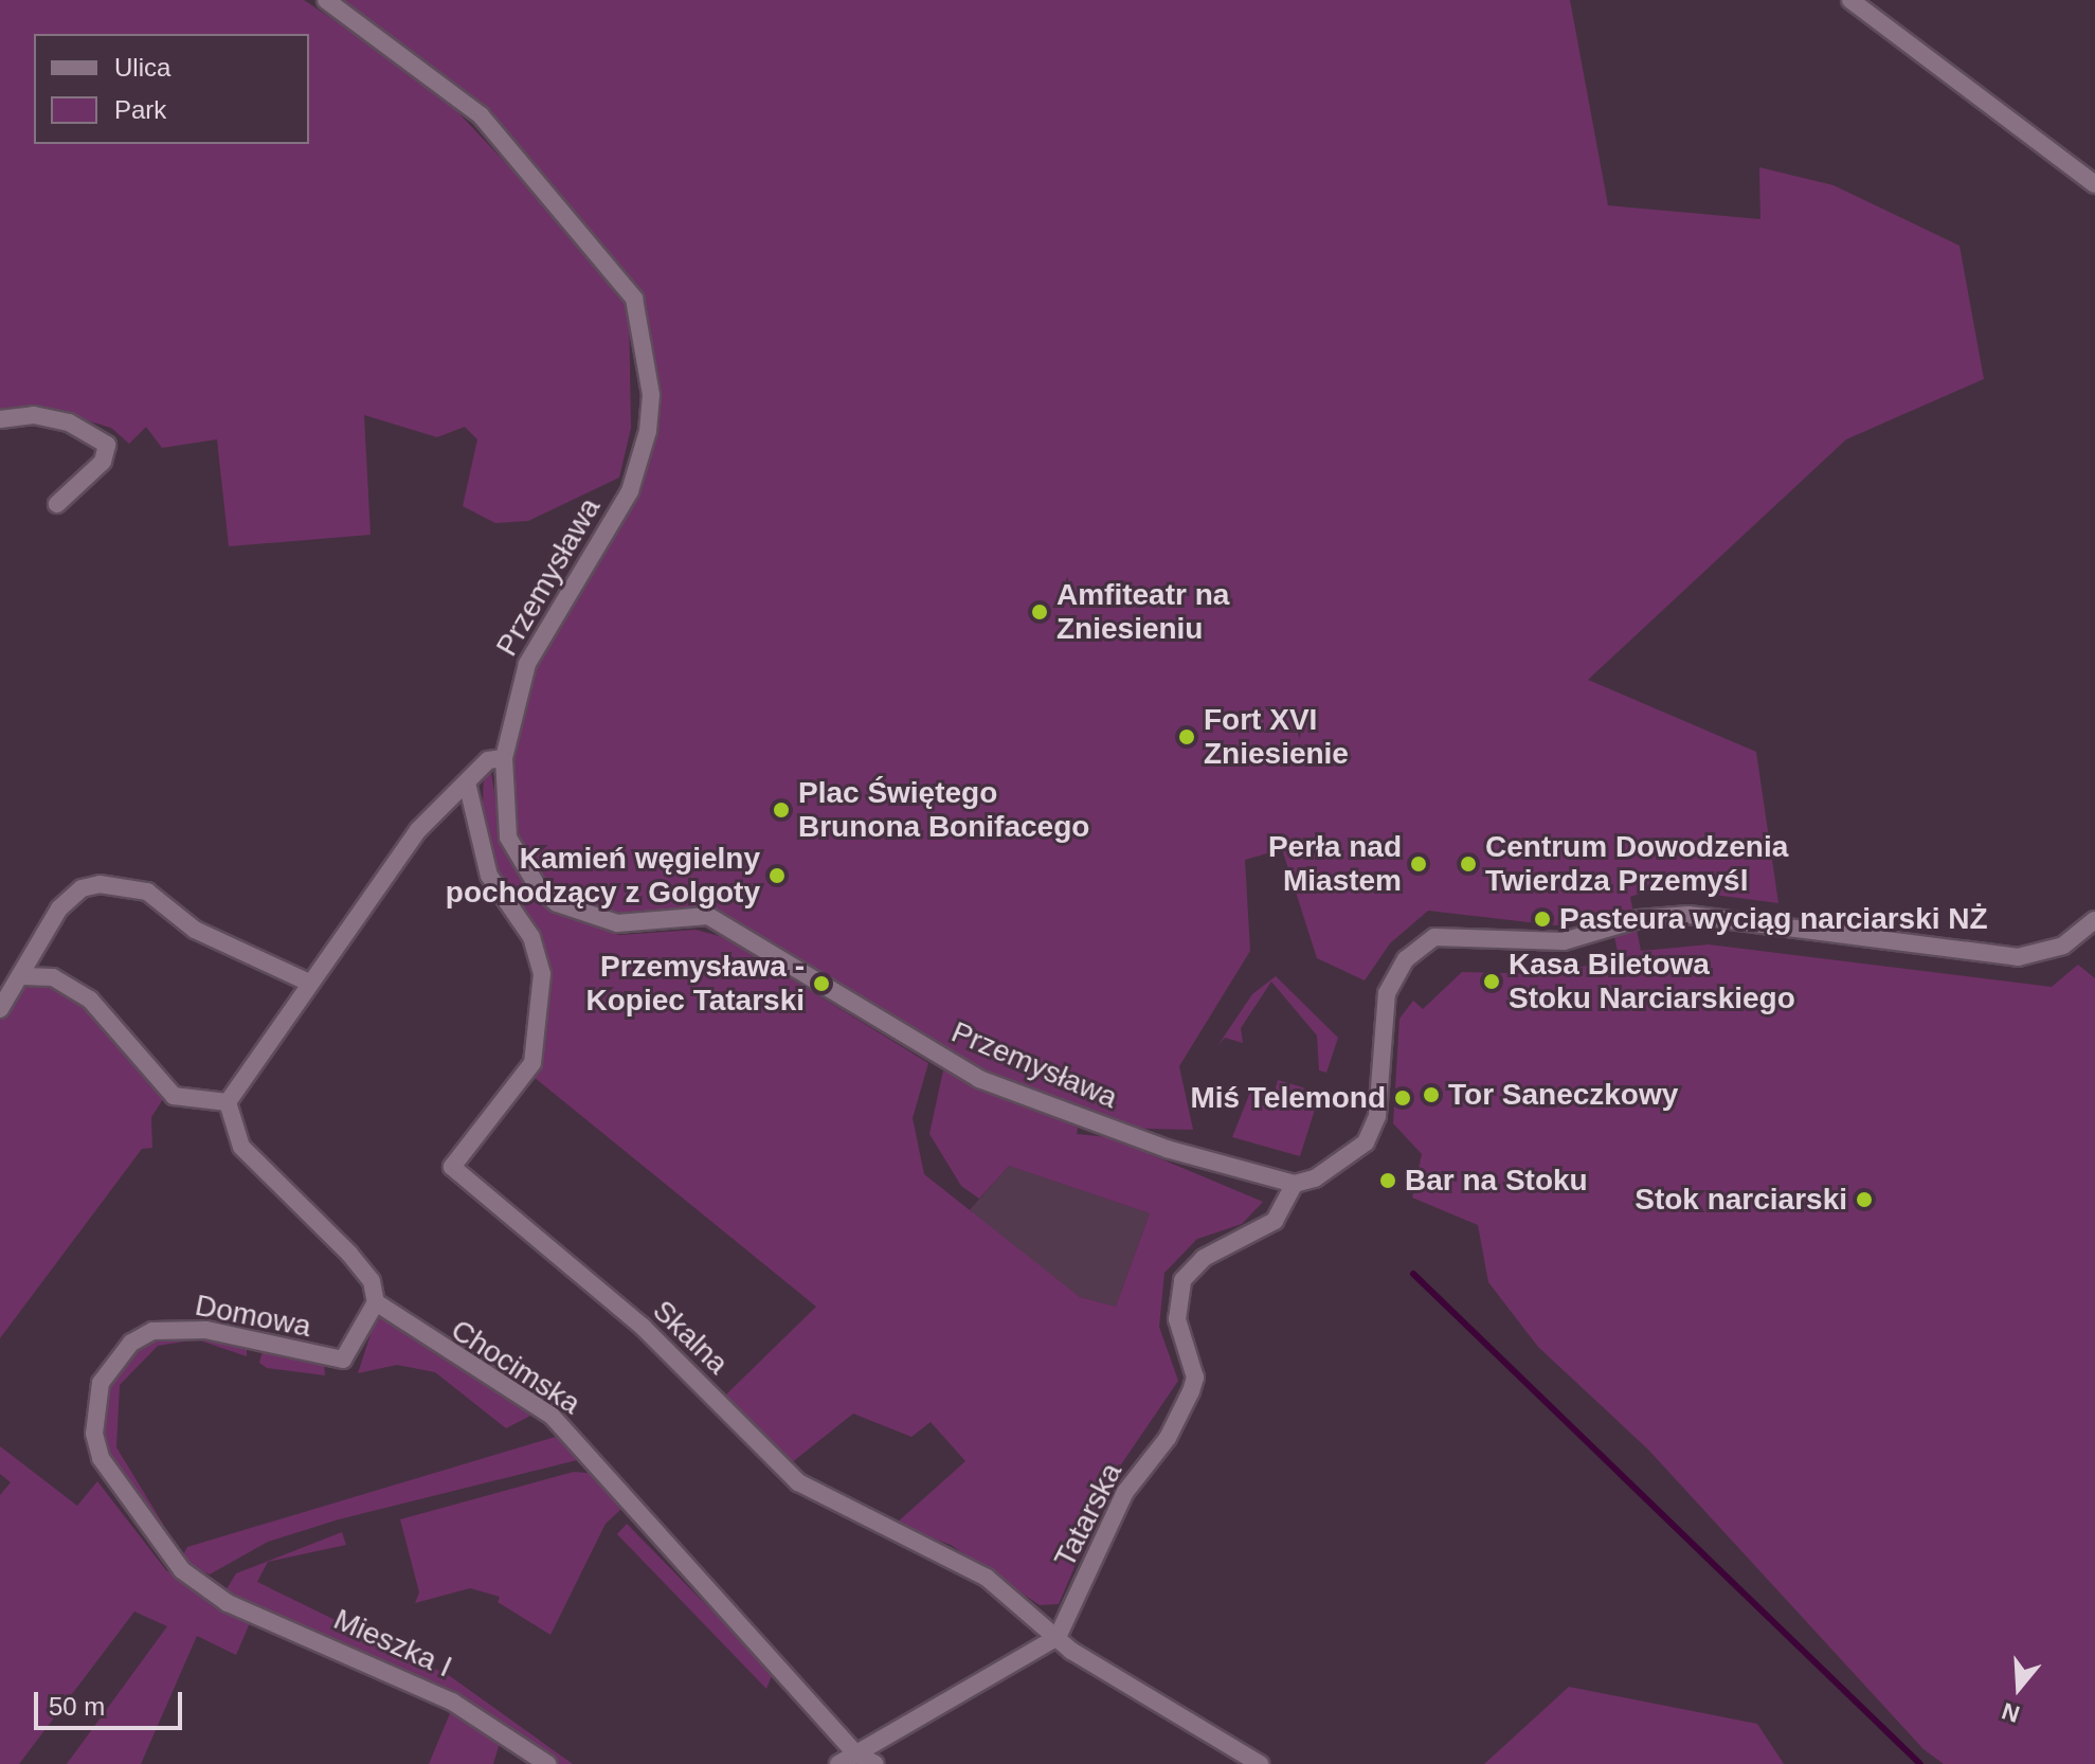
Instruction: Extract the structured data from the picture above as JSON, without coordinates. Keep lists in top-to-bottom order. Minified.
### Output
{"streets":{"street":["Przemysława","Domowa","Skalna","Chocimska","Tatarska","Mieszka I"]},"crossings":[["Przemysława","Tatarska"],["Domowa","Chocimska"],["Domowa","Mieszka I"],["Skalna","Tatarska"]],"places":["Amfiteatr na Zniesieniu","Fort XVI Zniesienie","Plac Świętego Brunona Bonifacego","Perła nad Miastem","Centrum Dowodzenia Twierdza Przemyśl","Kamień węgielny pochodzący z Golgoty","Pasteura wyciąg narciarski NŻ","Kasa Biletowa Stoku Narciarskiego","Przemysława - Kopiec Tatarski","Tor Saneczkowy","Miś Telemond","Bar na Stoku","Stok narciarski"],"legend":["Ulica","Park"],"scale_bar":"50 m","north":"bottom"}
